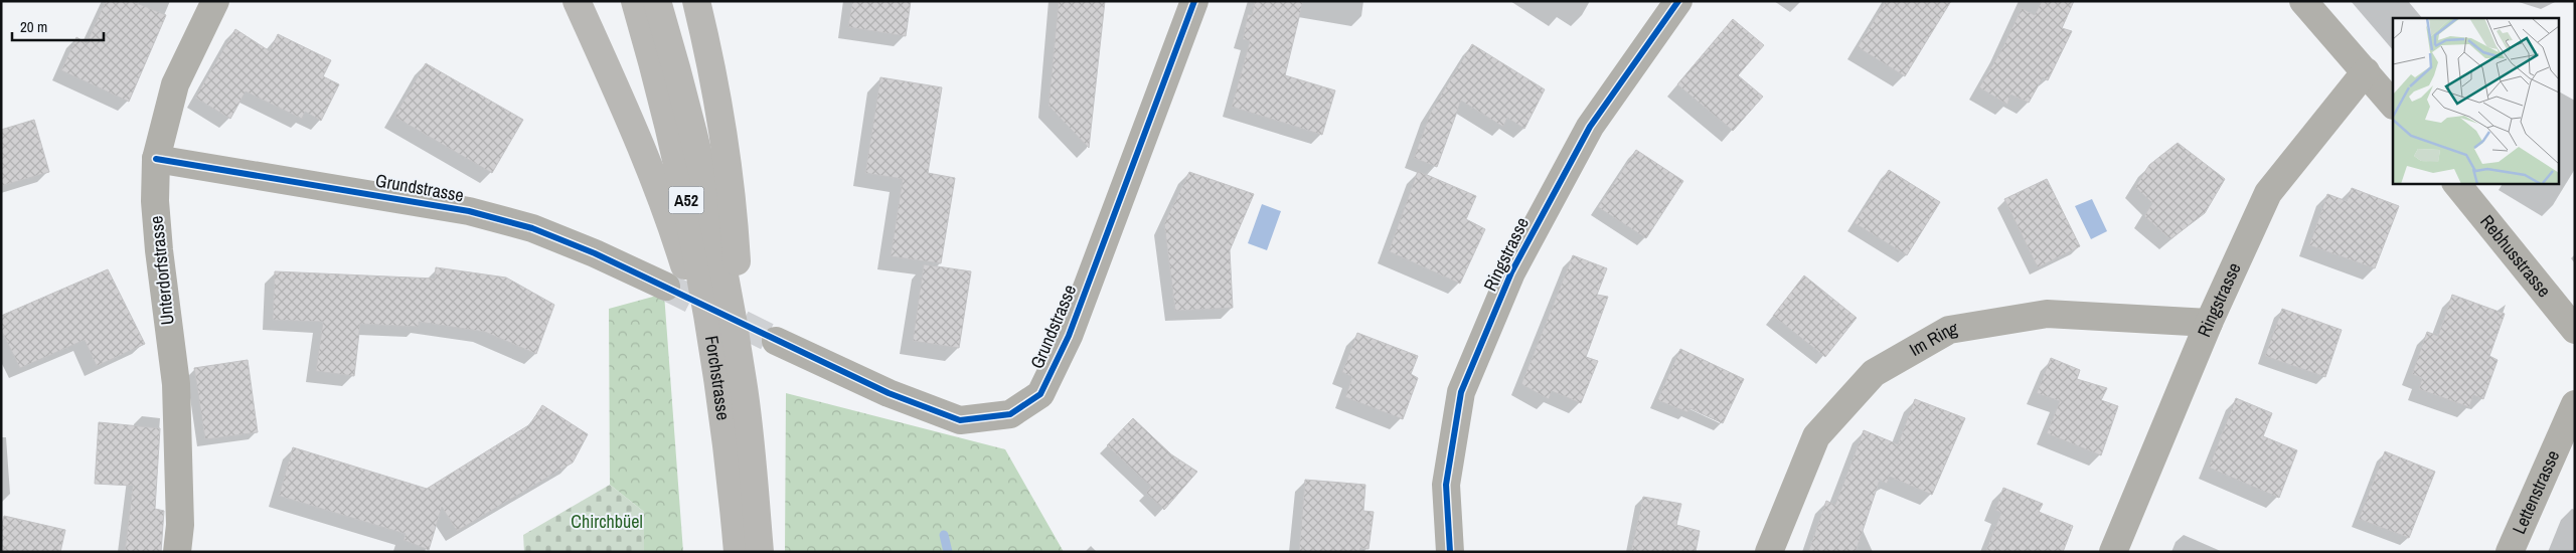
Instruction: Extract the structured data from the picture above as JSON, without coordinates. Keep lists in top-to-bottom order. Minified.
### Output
{"streets":{"highway":["A52","Forchstrasse"],"street":["Grundstrasse","Ringstrasse","Rebhusstrasse","Unterdorfstrasse","Im Ring","Lettenstrasse"]},"crossings":[["Grundstrasse","Unterdorfstrasse"],["Ringstrasse","Im Ring"]],"parks":["Chirchbüel"],"scale_bar":"20 m"}
